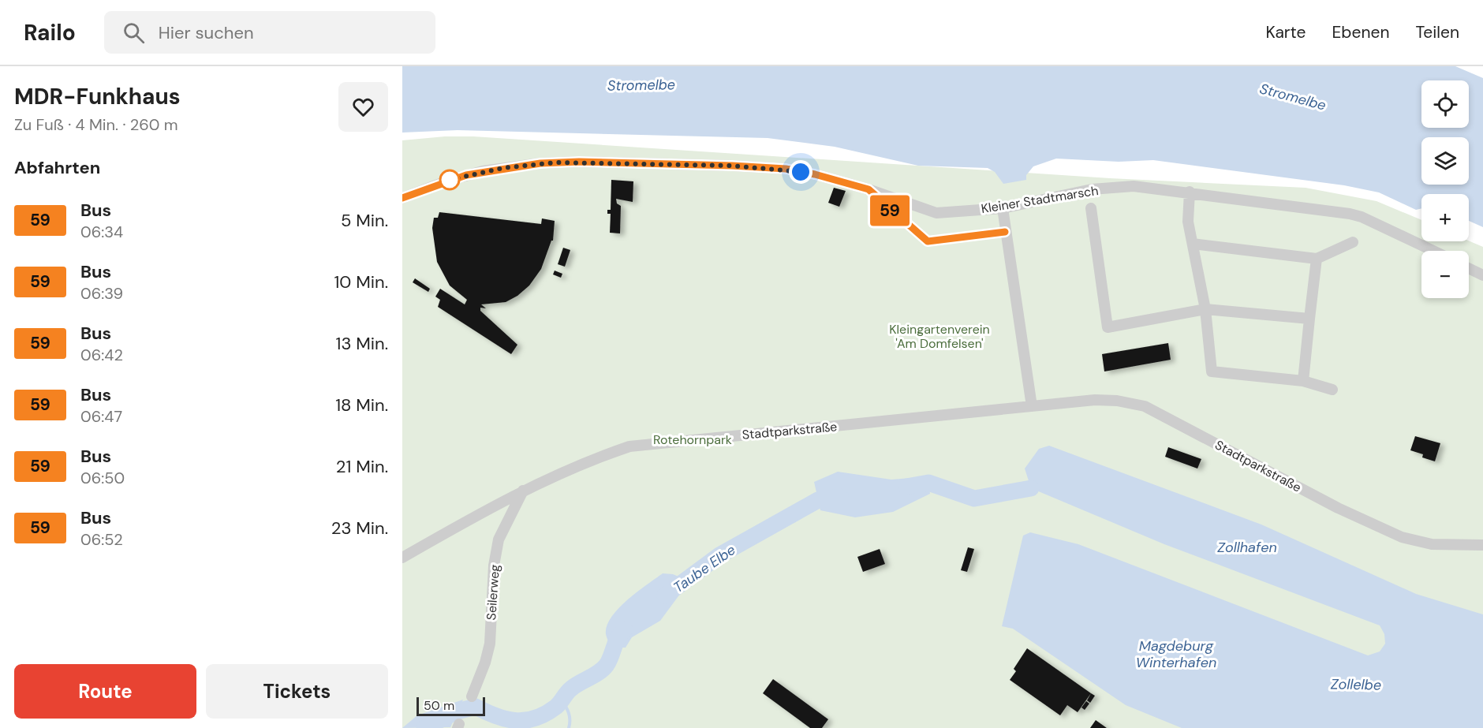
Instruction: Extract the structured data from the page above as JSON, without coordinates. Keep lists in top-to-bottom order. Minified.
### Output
{"streets":{"street":["Kleiner Stadtmarsch","Stadtparkstraße","Seilerweg"]},"crossings":[["Stadtparkstraße","Seilerweg"]],"water":["Stromelbe","Zollhafen","Taube Elbe","Magdeburg Winterhafen","Zollelbe"],"parks":["Kleingartenverein 'Am Domfelsen'","Rotehornpark"],"lines":["bus line 59"],"scale_bar":"50 m","page":{"header":"Railo","search":"Hier suchen","nav":["Karte","Ebenen","Teilen"],"heading":[["MDR-Funkhaus","Zu Fuß · 4 Min. · 260 m"],"Abfahrten"],"on_map":"59","map_buttons":["+","−"],"list":[{"mark":"59","name":"Bus","note":"06:34","value":"5 Min."},{"mark":"59","name":"Bus","note":"06:39","value":"10 Min."},{"mark":"59","name":"Bus","note":"06:42","value":"13 Min."},{"mark":"59","name":"Bus","note":"06:47","value":"18 Min."},{"mark":"59","name":"Bus","note":"06:50","value":"21 Min."},{"mark":"59","name":"Bus","note":"06:52","value":"23 Min."}],"buttons":["Route","Tickets"],"scale":"50 m"}}
